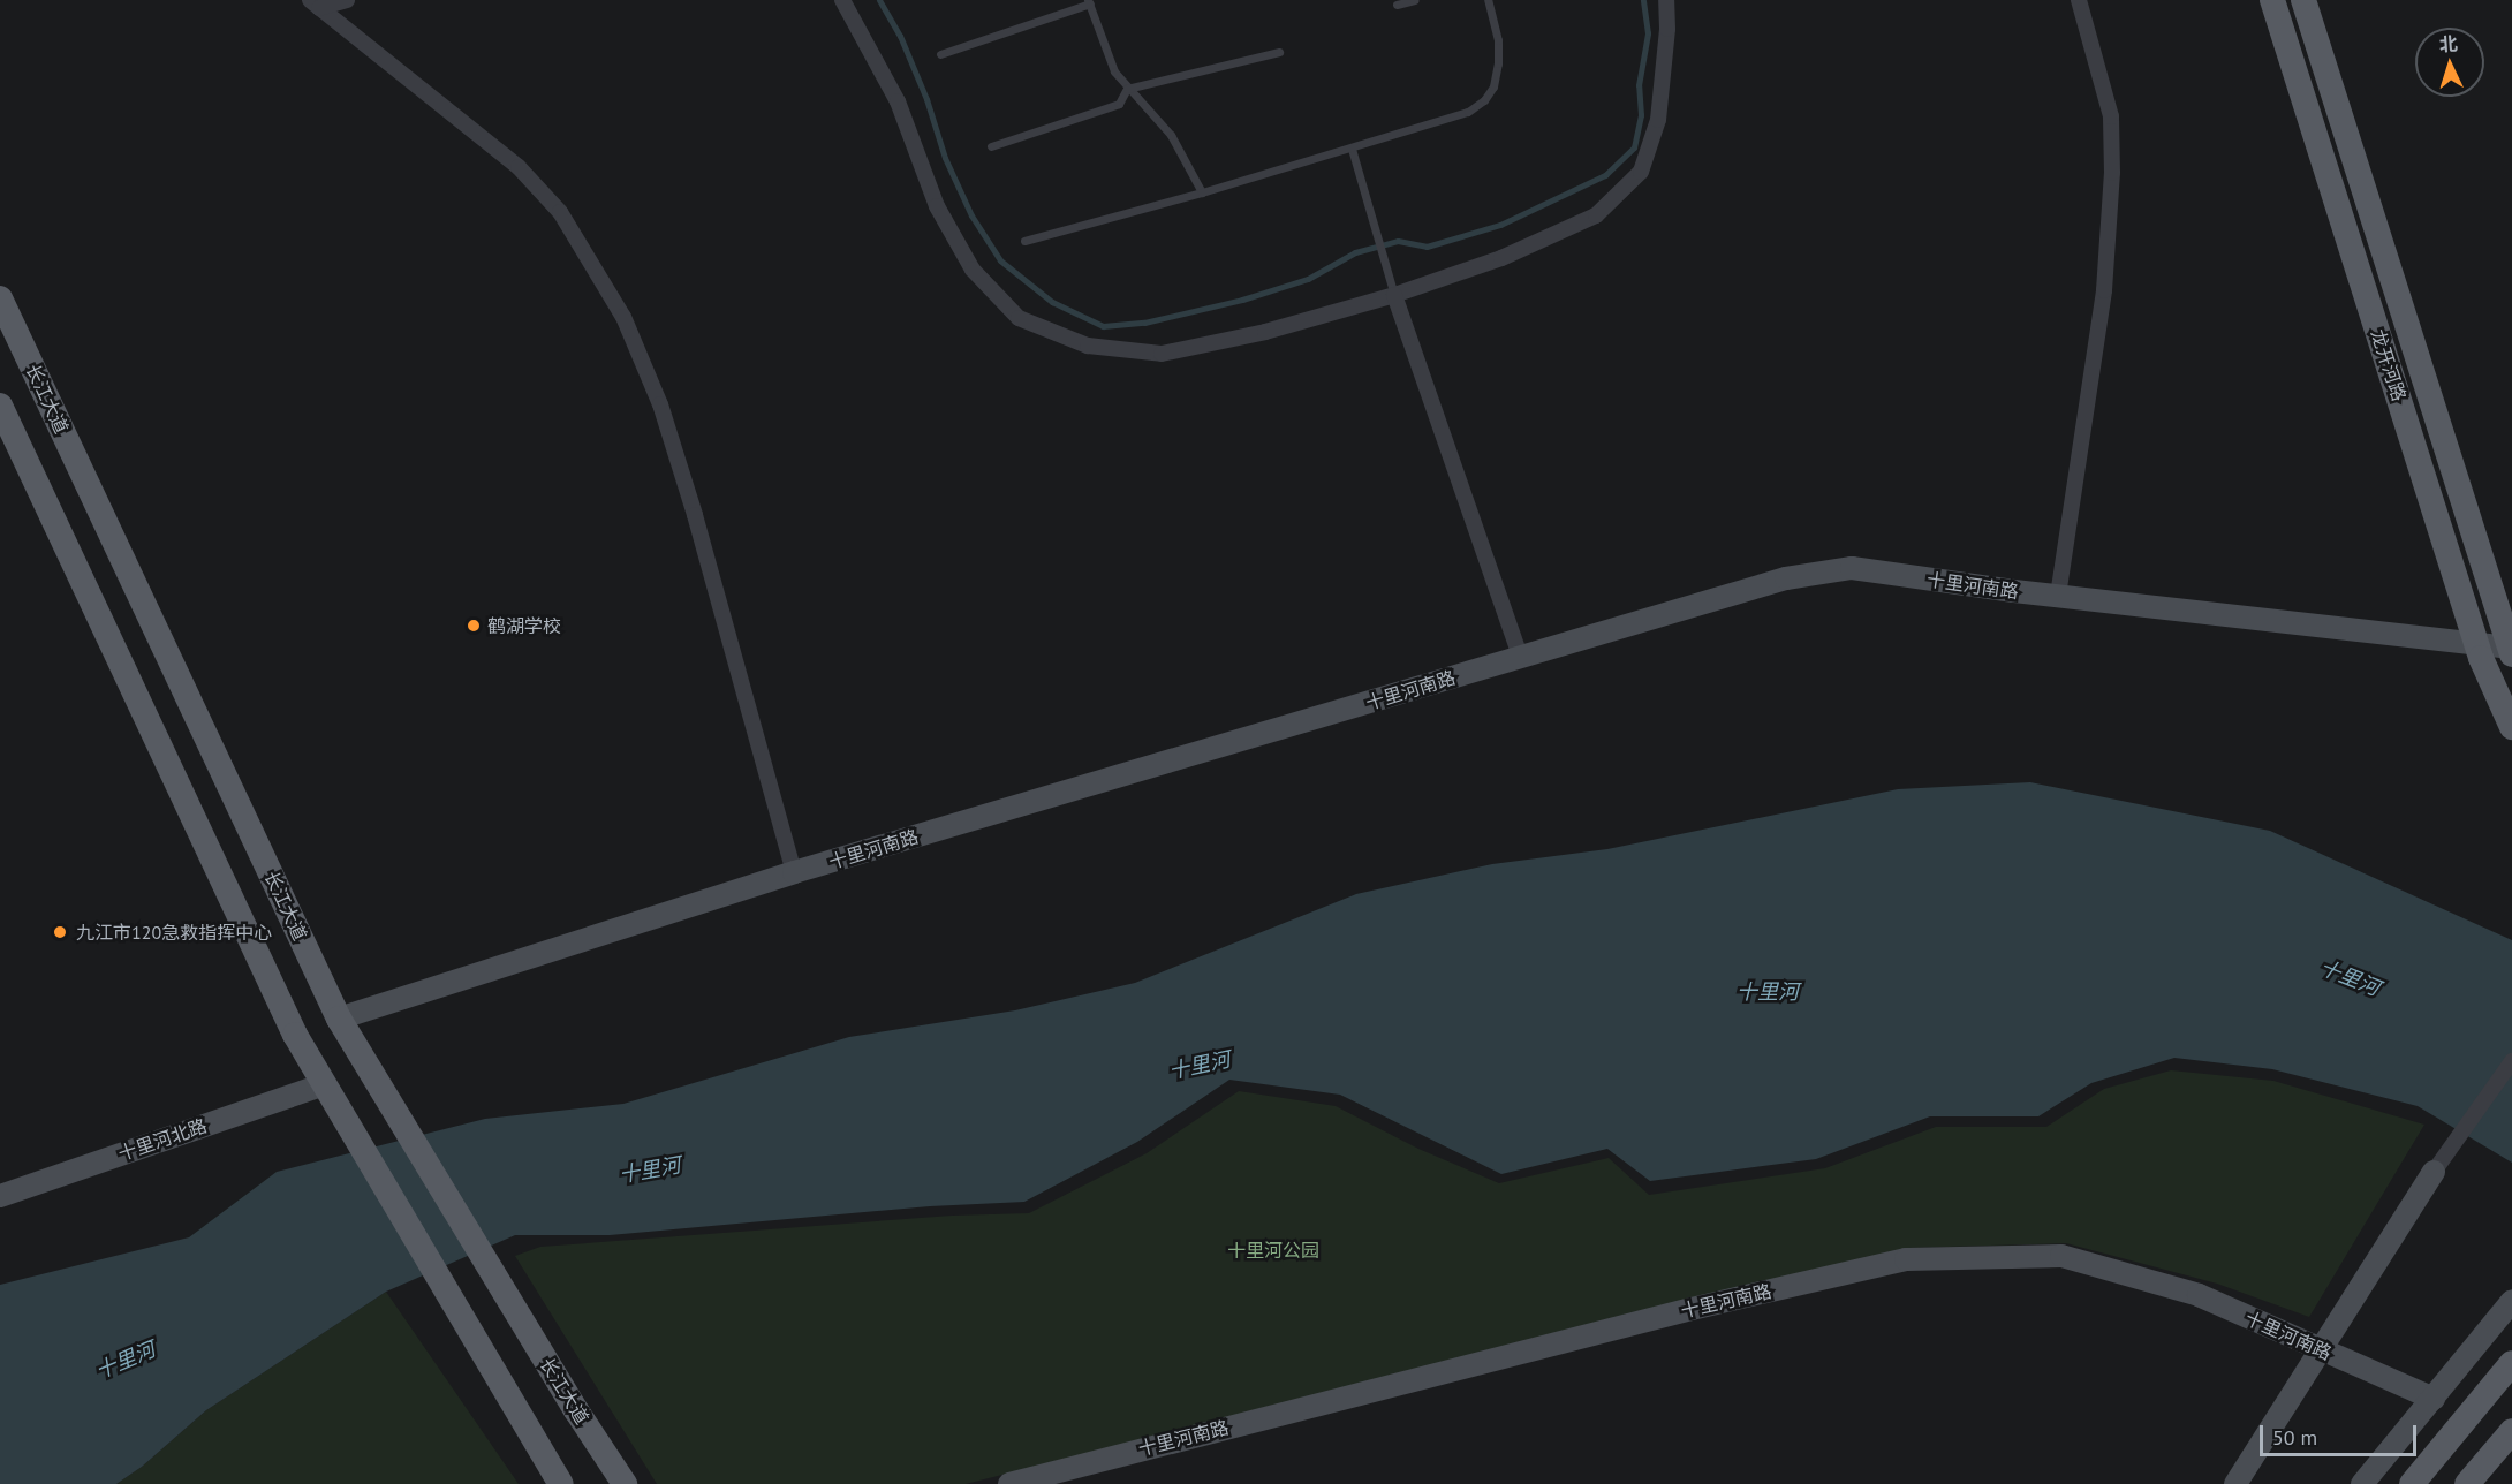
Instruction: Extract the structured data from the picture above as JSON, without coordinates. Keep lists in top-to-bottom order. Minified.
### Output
{"streets":{"main road":["龙开河路","长江大道"],"street":["十里河南路","十里河北路"]},"crossings":[["龙开河路","十里河南路"],["长江大道","十里河南路"]],"water":["十里河"],"parks":["十里河公园"],"places":["鹤湖学校","九江市120急救指挥中心"],"scale_bar":"50 m","north":"top"}
